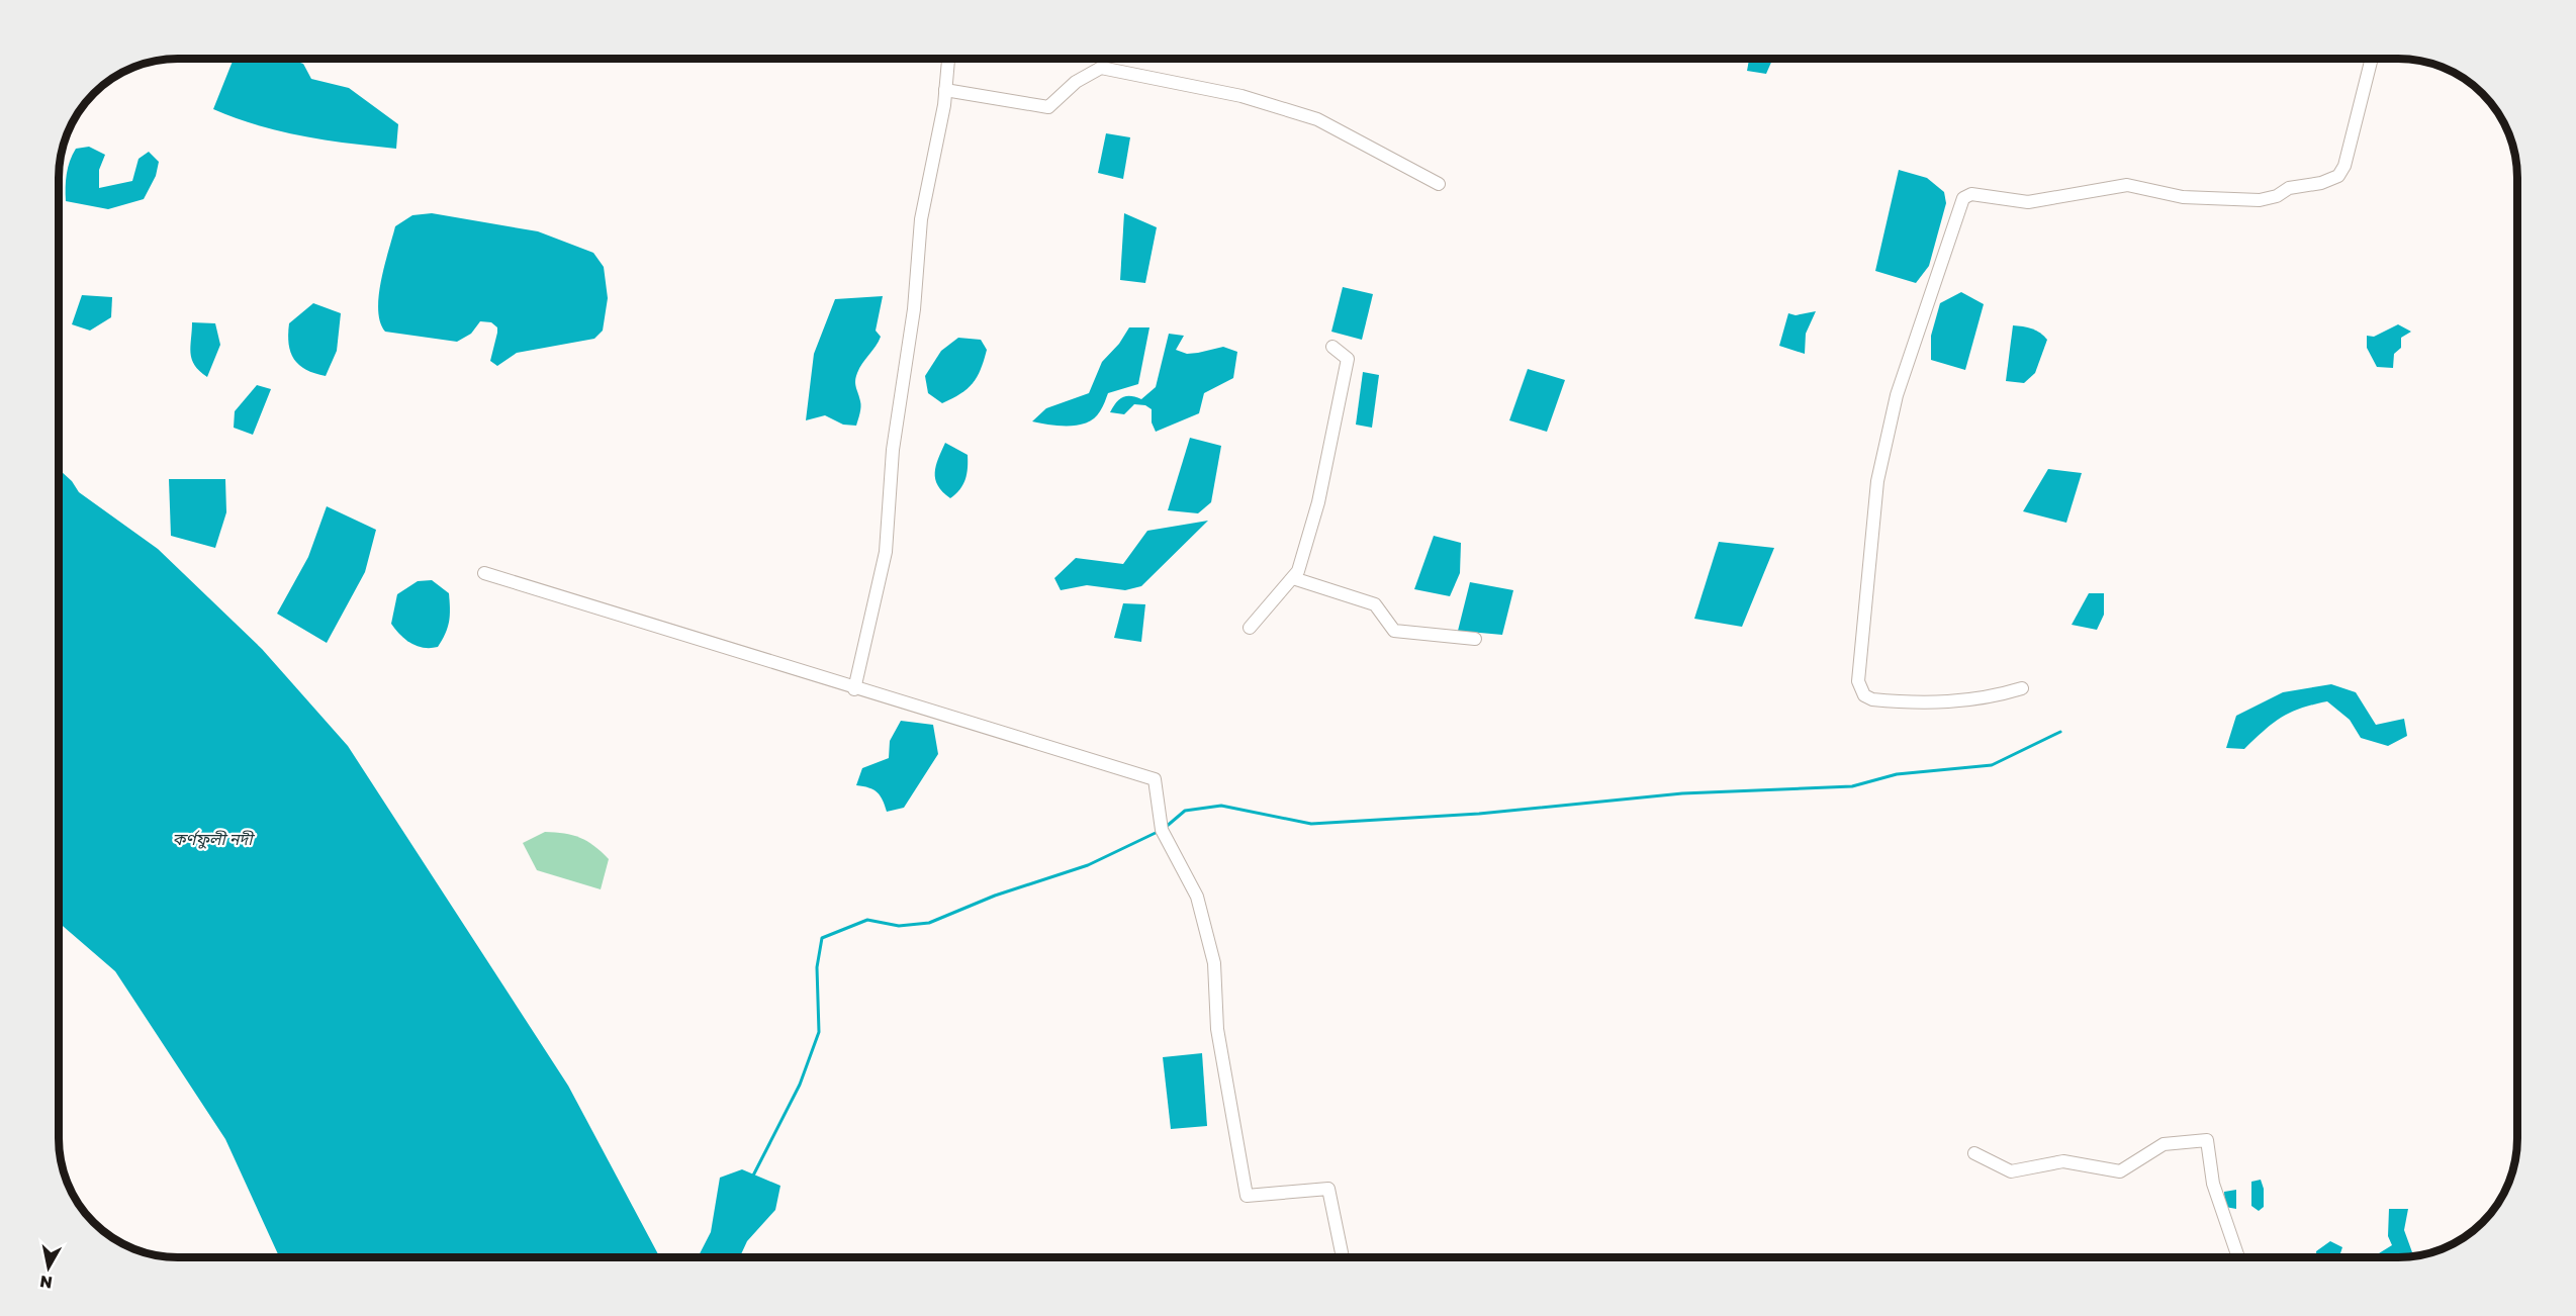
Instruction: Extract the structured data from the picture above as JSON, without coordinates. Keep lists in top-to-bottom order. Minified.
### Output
{"water":["কর্ণফুলী নদী"],"north":"bottom"}
